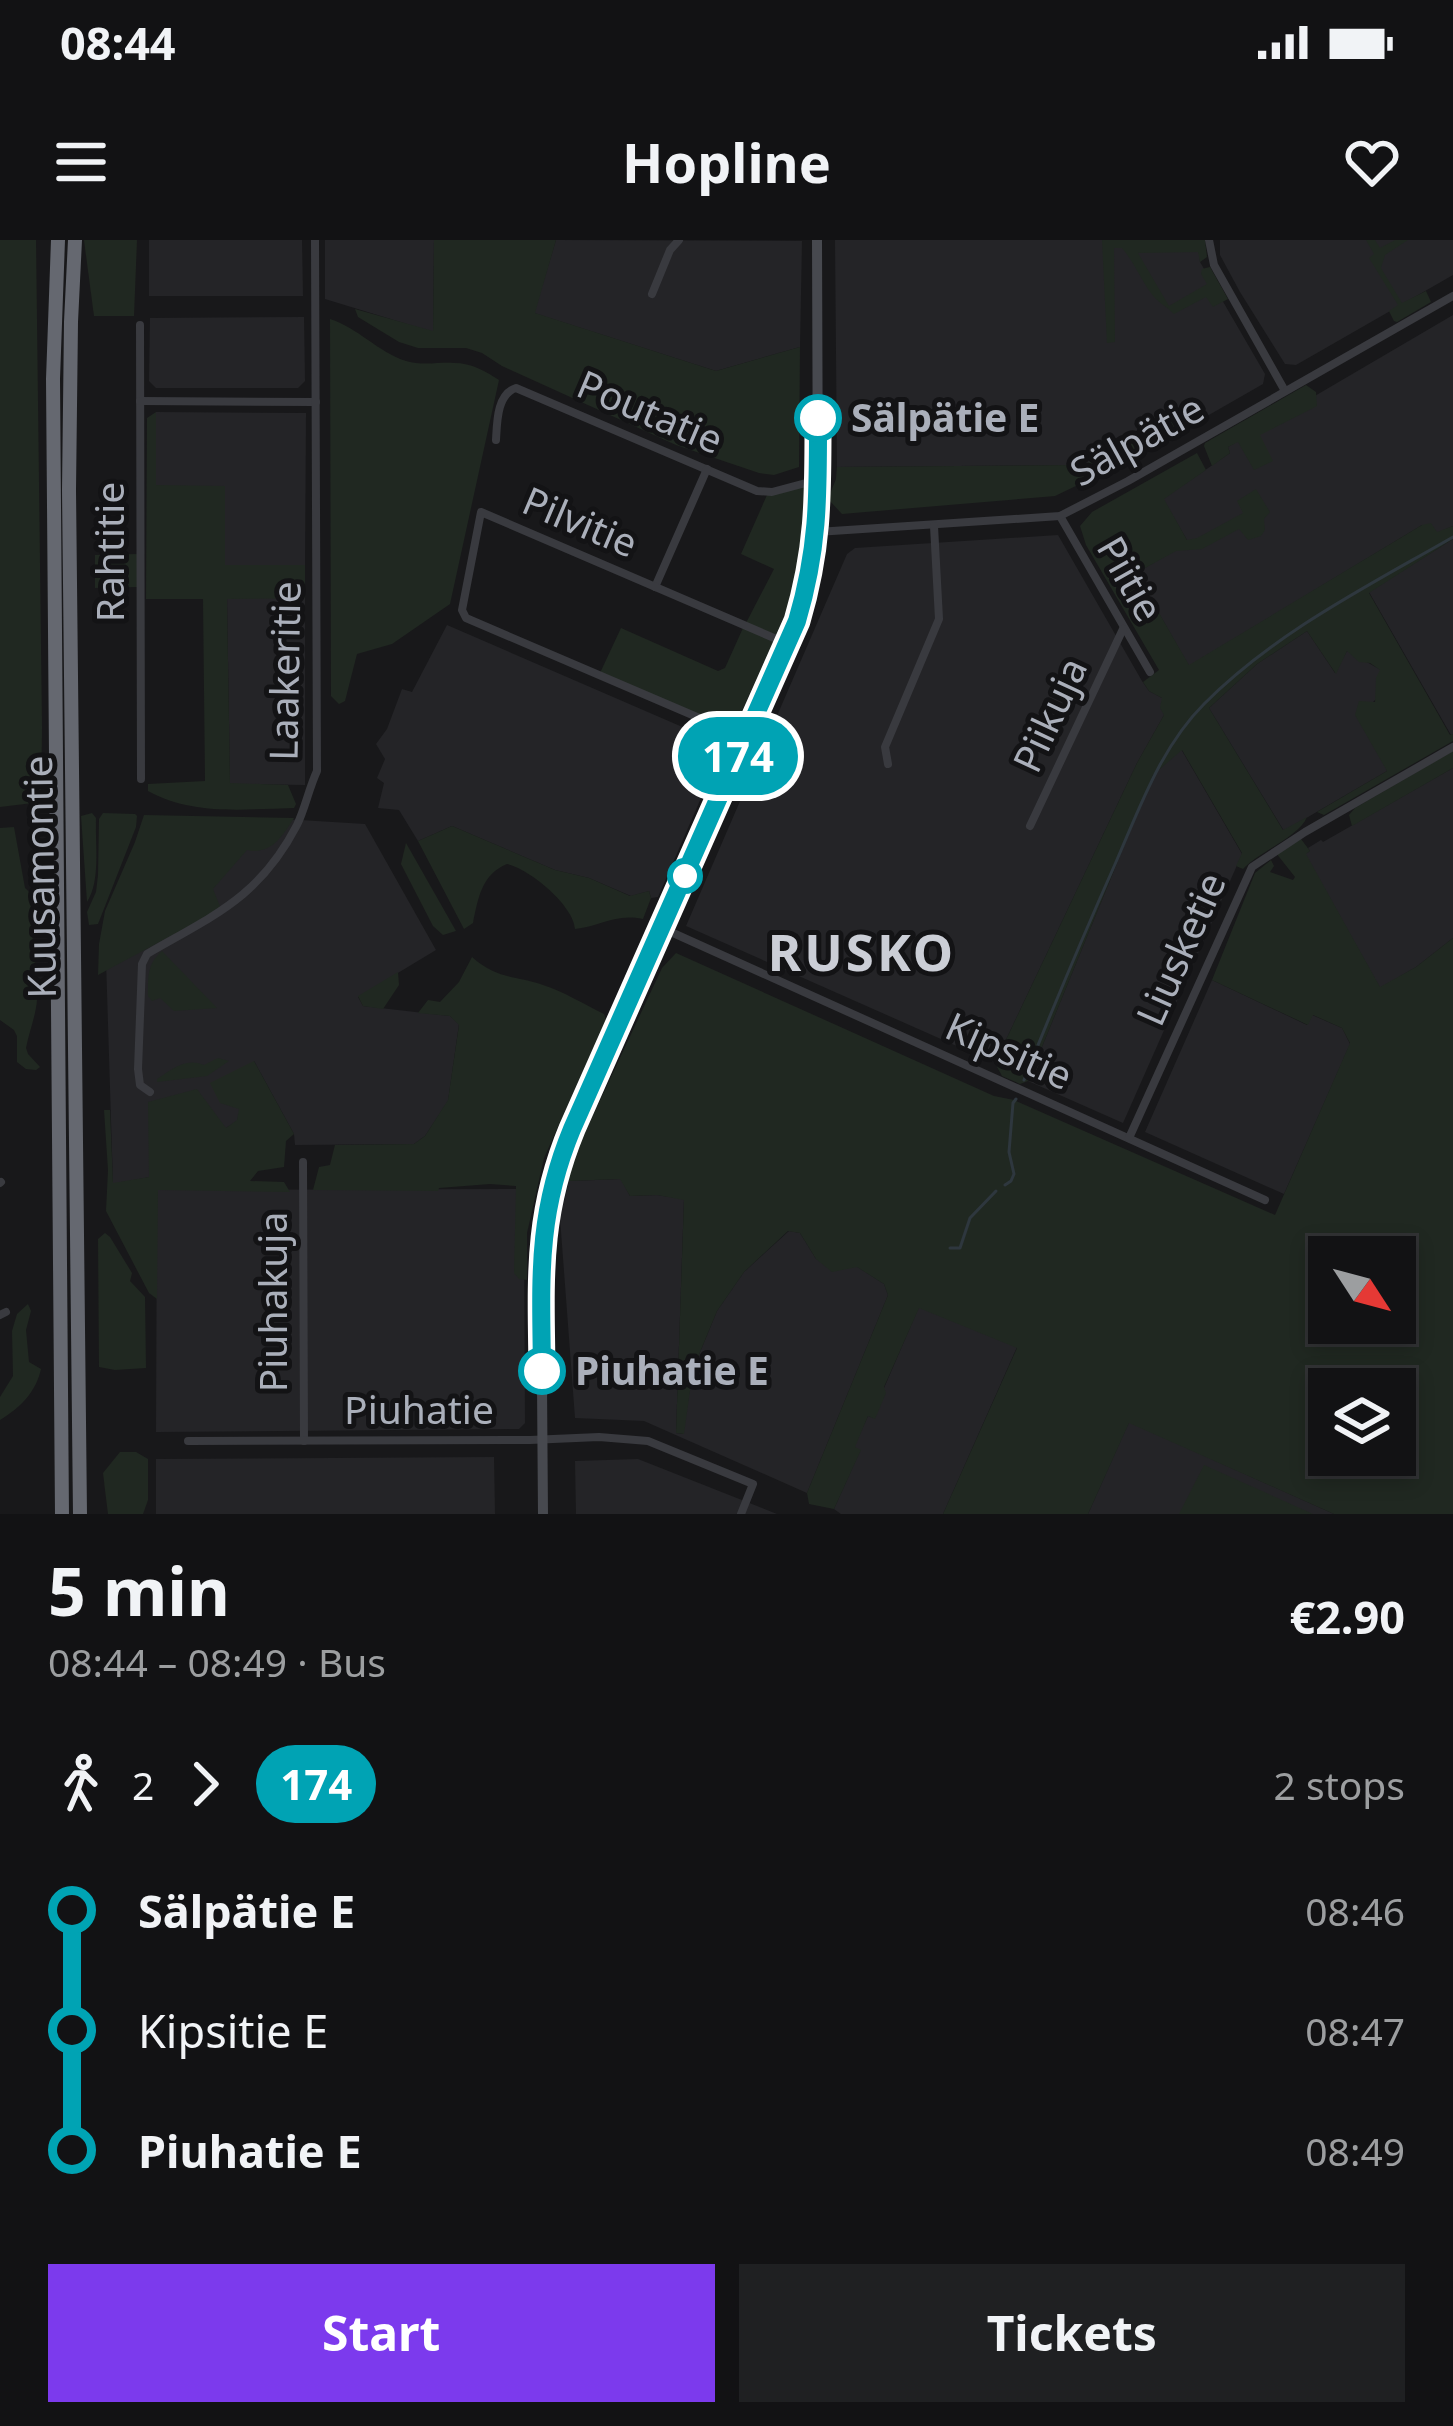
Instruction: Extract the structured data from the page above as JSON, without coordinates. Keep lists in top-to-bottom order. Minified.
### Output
{"streets":{"highway":["Kuusamontie"],"street":["Poutatie","Sälpätie","Pilvitie","Rahtitie","Piitie","Laakeritie","Piikuja","Liusketie","Kipsitie","Piuhakuja","Piuhatie"]},"crossings":[["Poutatie","Pilvitie"],["Sälpätie","Piitie"],["Piitie","Piikuja"],["Liusketie","Kipsitie"],["Piuhakuja","Piuhatie"]],"districts":["RUSKO"],"places":["Sälpätie E","Piuhatie E"],"lines":["bus line 174"],"north":"bottom right","page":{"status":"08:44","header":"Hopline","on_map":"174","heading":["5 min","08:44 – 08:49 · Bus","€2.90"],"legs":["2","174","2 stops"],"list":[{"name":"Sälpätie E","value":"08:46"},{"name":"Kipsitie E","value":"08:47"},{"name":"Piuhatie E","value":"08:49"}],"buttons":["Start","Tickets"]}}
